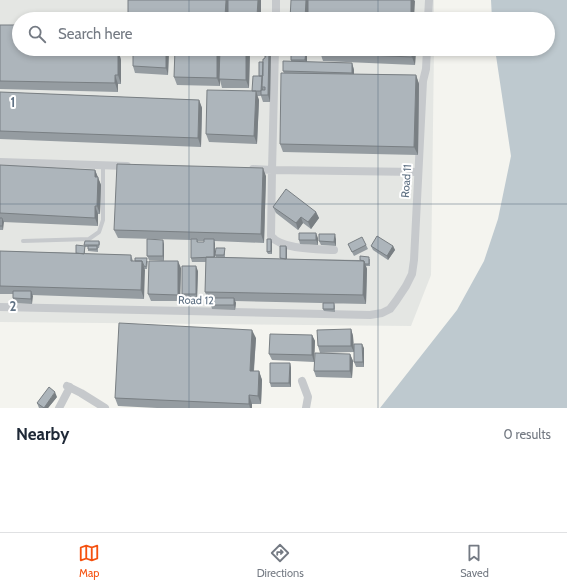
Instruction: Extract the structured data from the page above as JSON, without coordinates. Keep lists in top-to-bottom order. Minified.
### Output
{"streets":{"street":["Road 11","Road 12"]},"crossings":[["Road 11","Road 12"]],"page":{"search":"Search here","heading":["Nearby","0 results"],"nav":["Map","Directions","Saved"]},"grid":{"rows":["1","2"]}}
